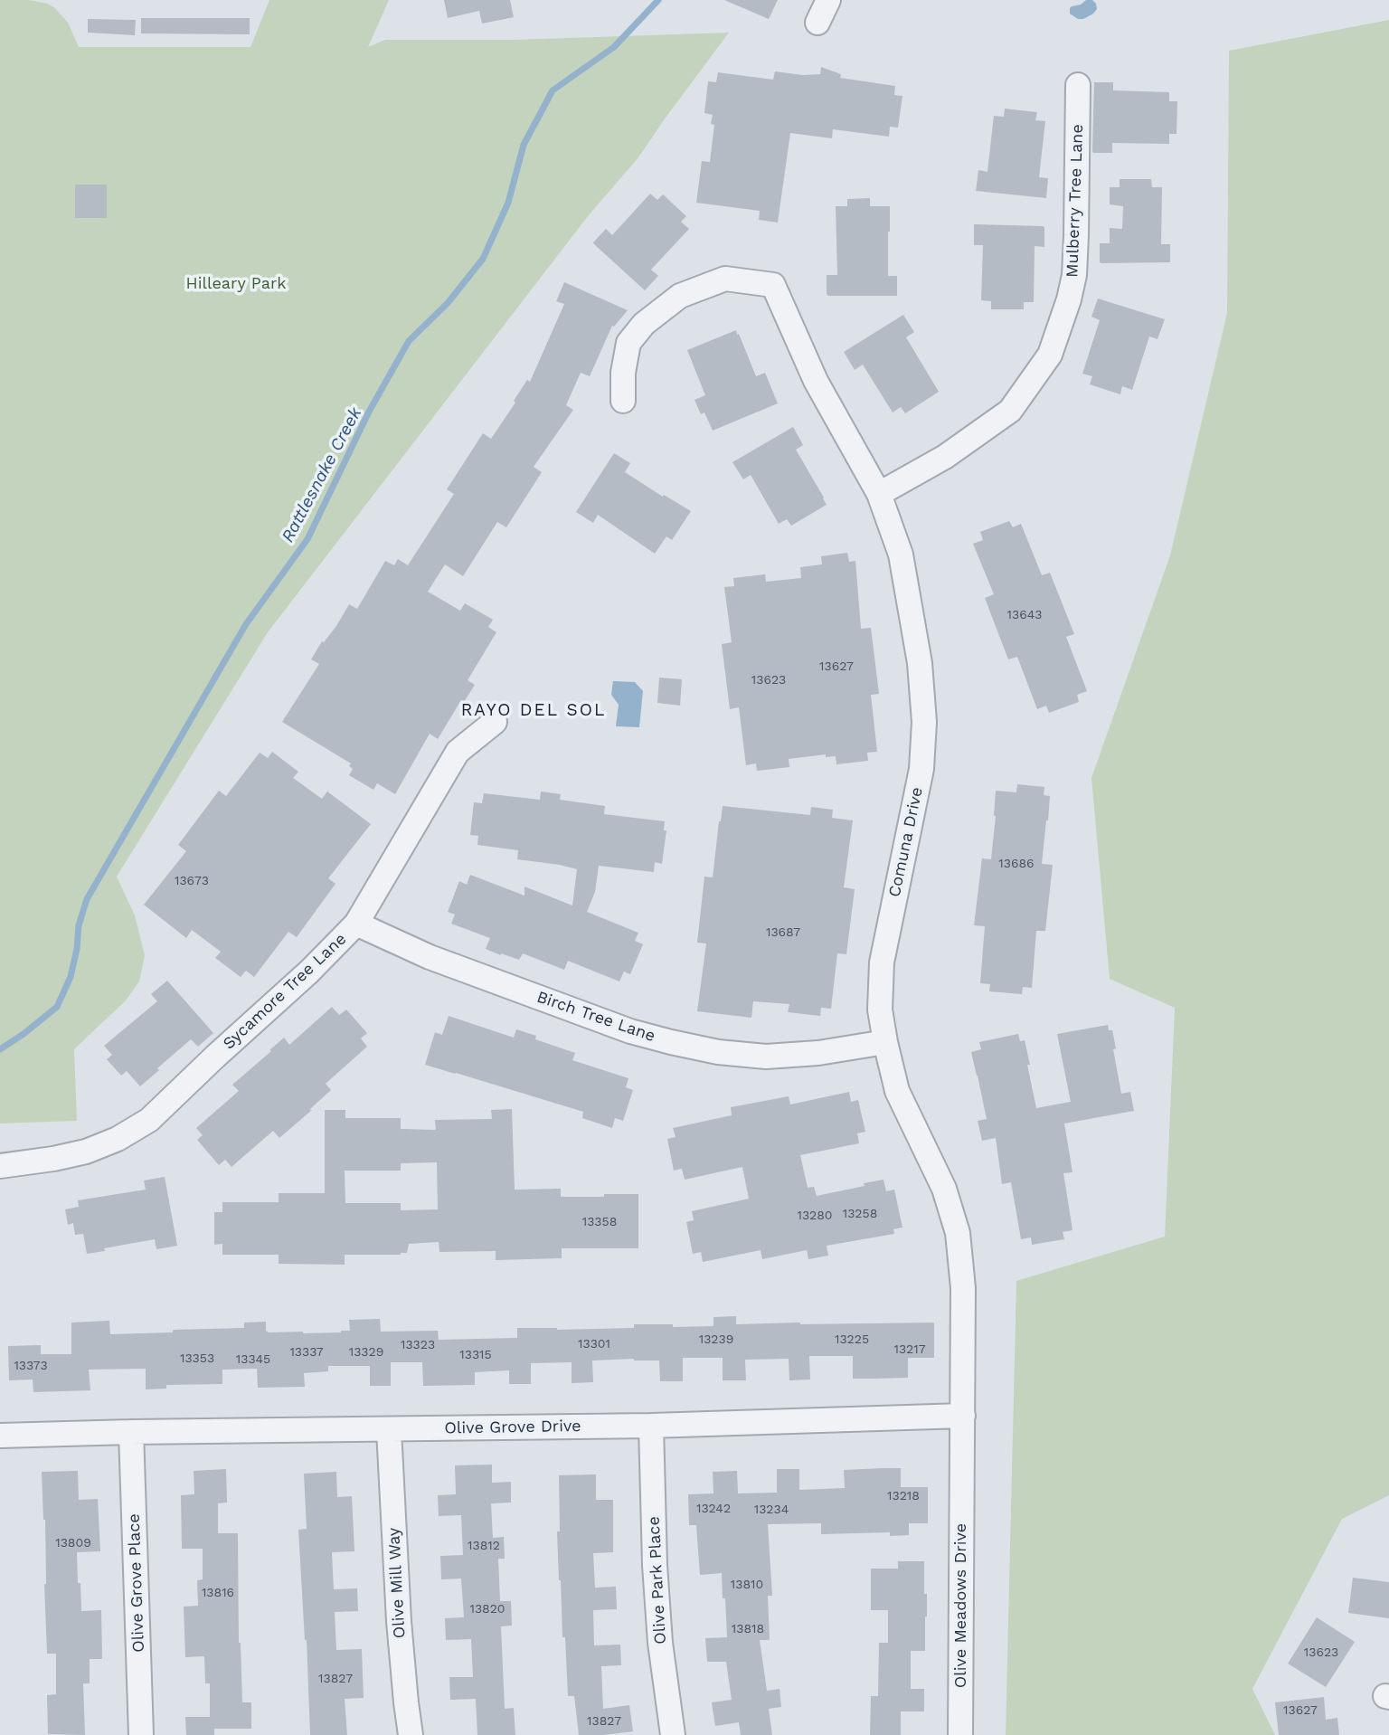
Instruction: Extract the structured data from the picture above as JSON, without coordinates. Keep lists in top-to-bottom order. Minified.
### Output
{"streets":{"street":["Mulberry Tree Lane","Comuna Drive","Sycamore Tree Lane","Birch Tree Lane","Olive Grove Drive","Olive Park Place","Olive Grove Place","Olive Mill Way","Olive Meadows Drive"]},"crossings":[["Mulberry Tree Lane","Comuna Drive"],["Comuna Drive","Birch Tree Lane"],["Comuna Drive","Olive Grove Drive"],["Comuna Drive","Olive Meadows Drive"],["Sycamore Tree Lane","Birch Tree Lane"],["Olive Grove Drive","Olive Park Place"],["Olive Grove Drive","Olive Grove Place"],["Olive Grove Drive","Olive Mill Way"],["Olive Grove Drive","Olive Meadows Drive"]],"districts":["RAYO DEL SOL"],"water":["Rattlesnake Creek"],"parks":["Hilleary Park"],"house_numbers":["13643","13627","13623","13686","13673","13687","13258","13280","13358","13239","13225","13301","13323","13217","13337","13329","13315","13353","13345","13373","13218","13242","13234","13809","13812","13810","13816","13820","13818","13623","13827","13627","13827"]}
